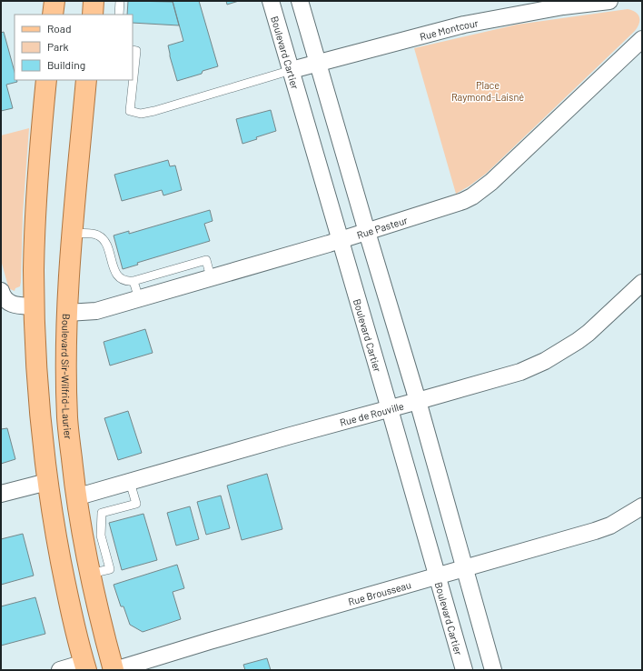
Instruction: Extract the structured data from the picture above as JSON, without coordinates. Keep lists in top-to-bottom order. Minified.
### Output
{"streets":{"main road":["Boulevard Sir-Wilfrid-Laurier"],"street":["Rue Montcour","Boulevard Cartier","Rue Pasteur","Rue de Rouville","Rue Brousseau"]},"crossings":[["Rue Montcour","Boulevard Cartier"],["Boulevard Cartier","Rue Pasteur"],["Boulevard Cartier","Rue de Rouville"],["Boulevard Cartier","Rue Brousseau"],["Rue Pasteur","Boulevard Sir-Wilfrid-Laurier"],["Boulevard Sir-Wilfrid-Laurier","Rue de Rouville"],["Boulevard Sir-Wilfrid-Laurier","Rue Brousseau"]],"parks":["Place Raymond-Laisné"],"legend":["Road","Park","Building"]}
